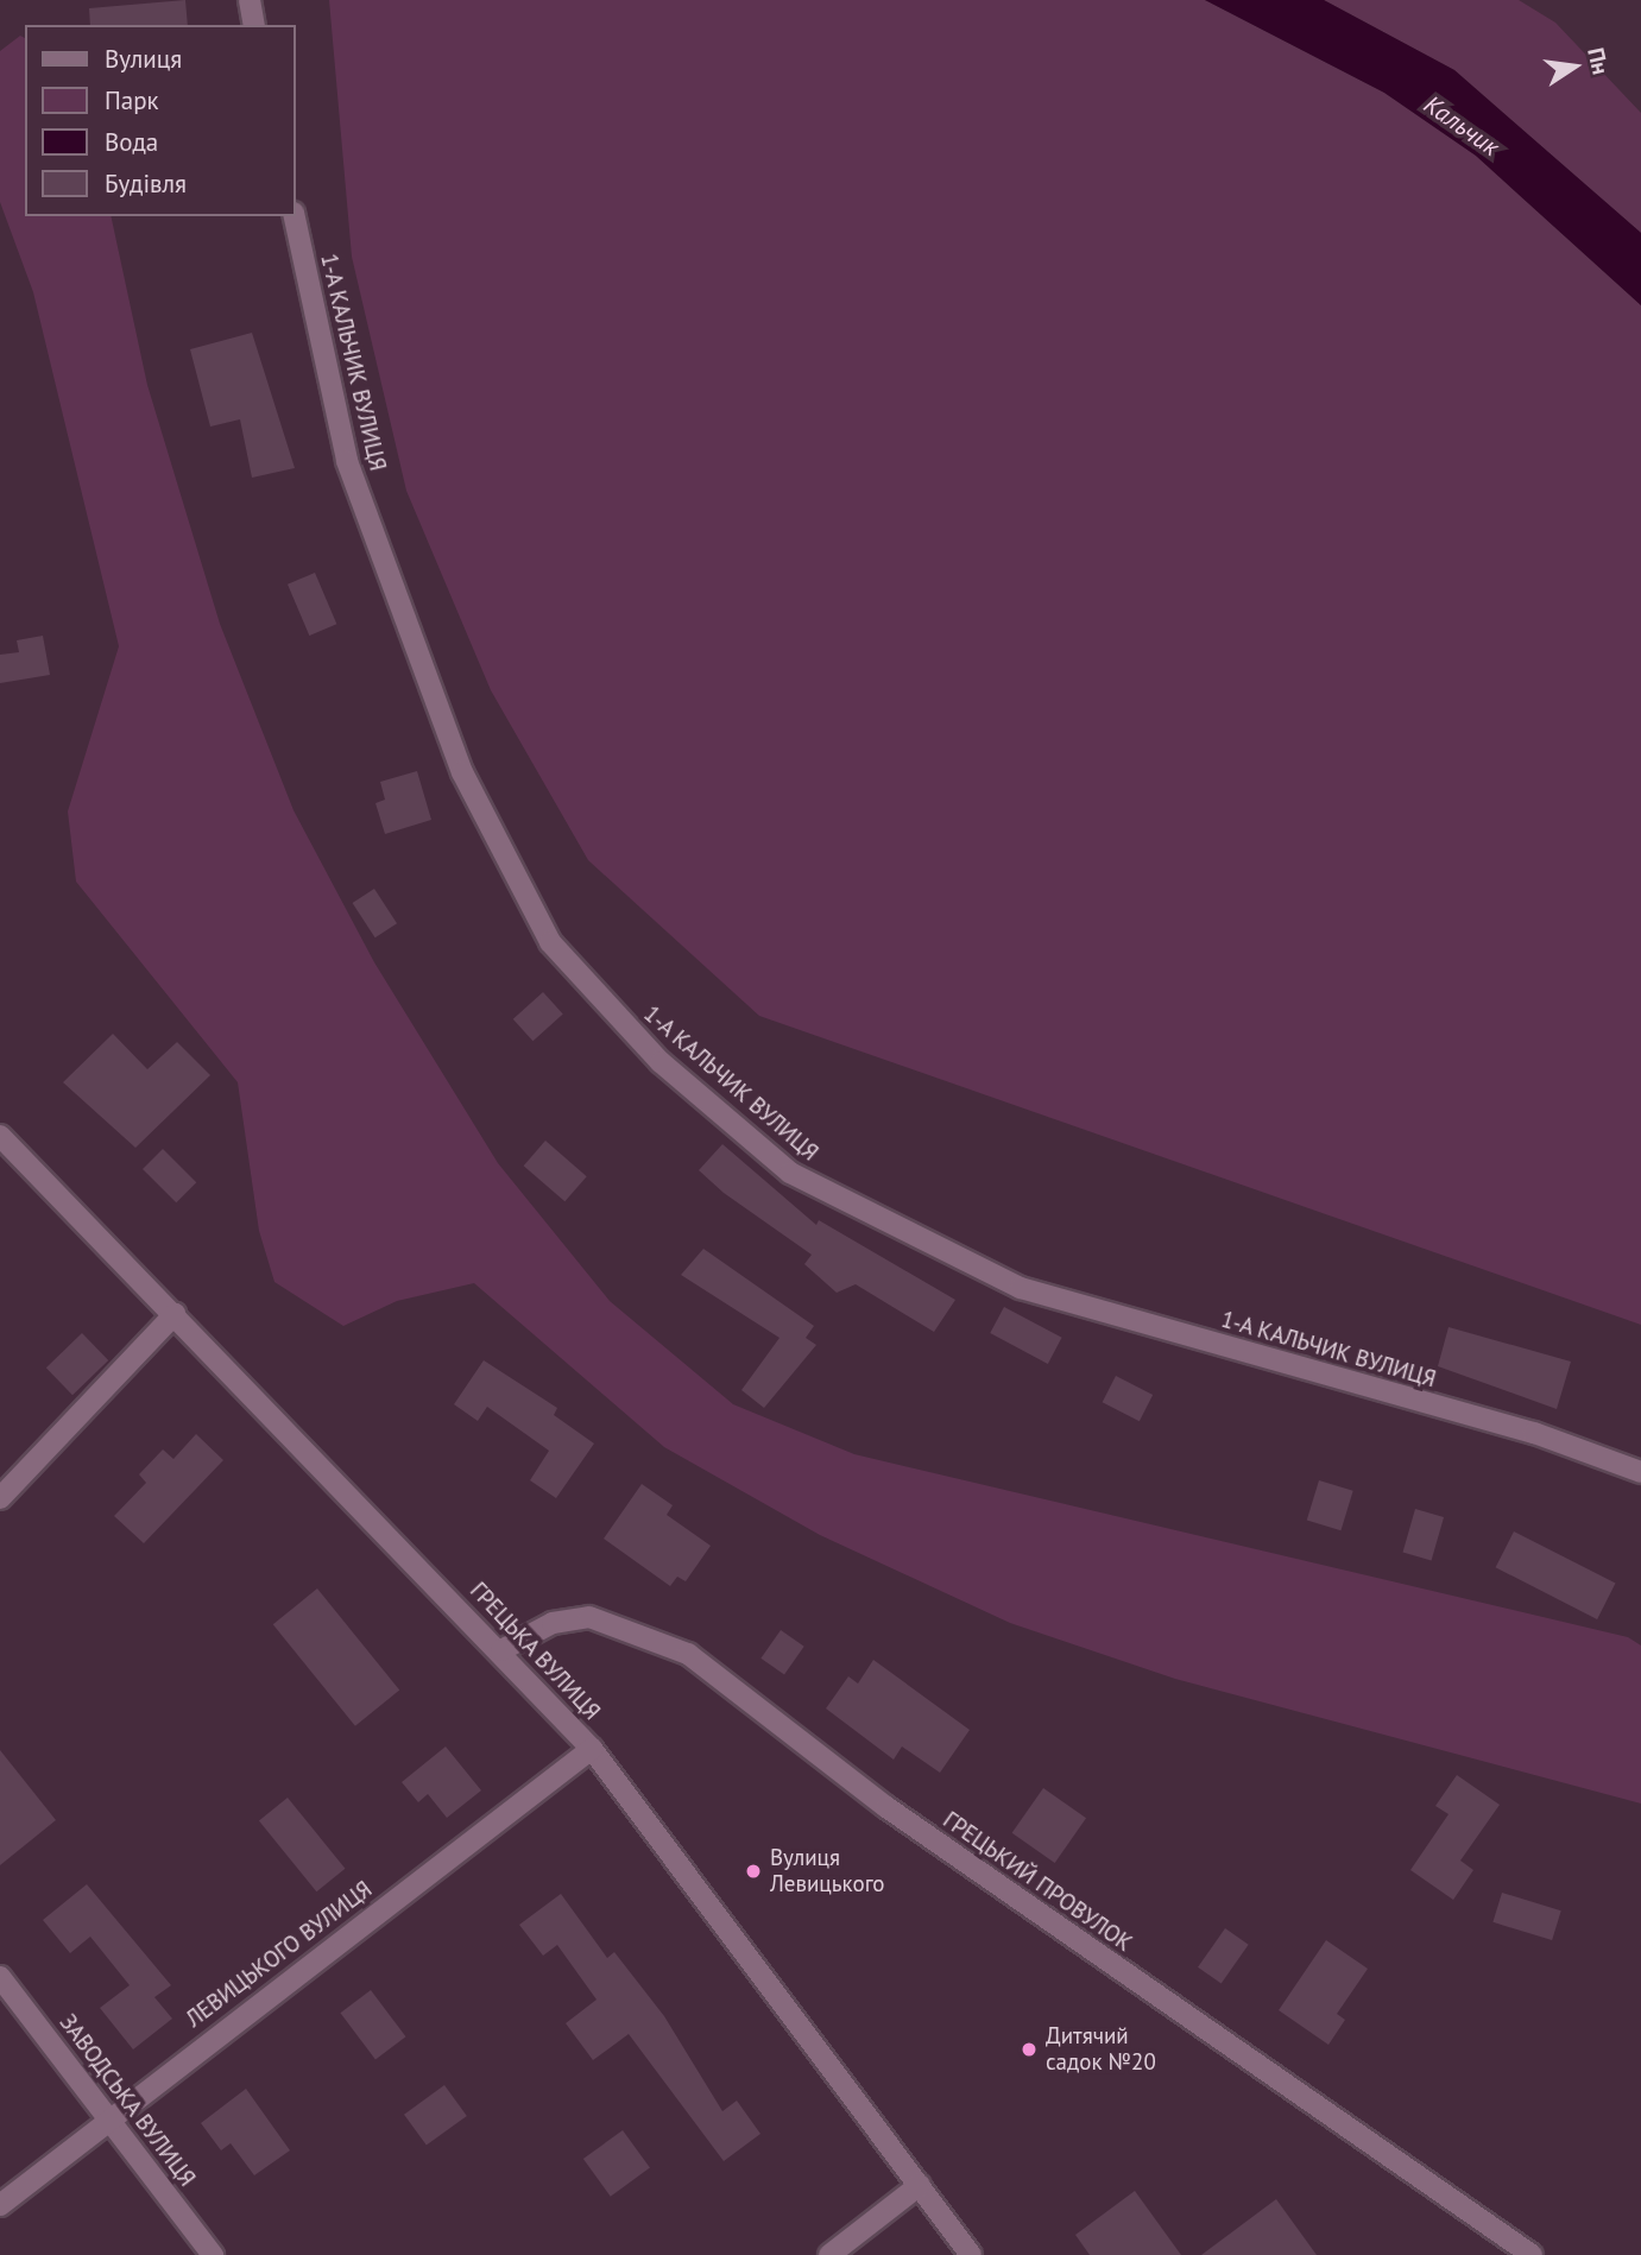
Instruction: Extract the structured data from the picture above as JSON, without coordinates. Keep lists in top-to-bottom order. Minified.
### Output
{"streets":{"street":["1-А КАЛЬЧИК ВУЛИЦЯ","ГРЕЦЬКА ВУЛИЦЯ","ГРЕЦЬКИЙ ПРОВУЛОК","ЛЕВИЦЬКОГО ВУЛИЦЯ","ЗАВОДСЬКА ВУЛИЦЯ"]},"crossings":[["ГРЕЦЬКА ВУЛИЦЯ","ГРЕЦЬКИЙ ПРОВУЛОК"],["ГРЕЦЬКА ВУЛИЦЯ","ЛЕВИЦЬКОГО ВУЛИЦЯ"],["ЛЕВИЦЬКОГО ВУЛИЦЯ","ЗАВОДСЬКА ВУЛИЦЯ"]],"water":["Кальчик"],"places":["Вулиця Левицького","Дитячий садок №20"],"legend":["Вулиця","Парк","Вода","Будівля"],"north":"right"}
